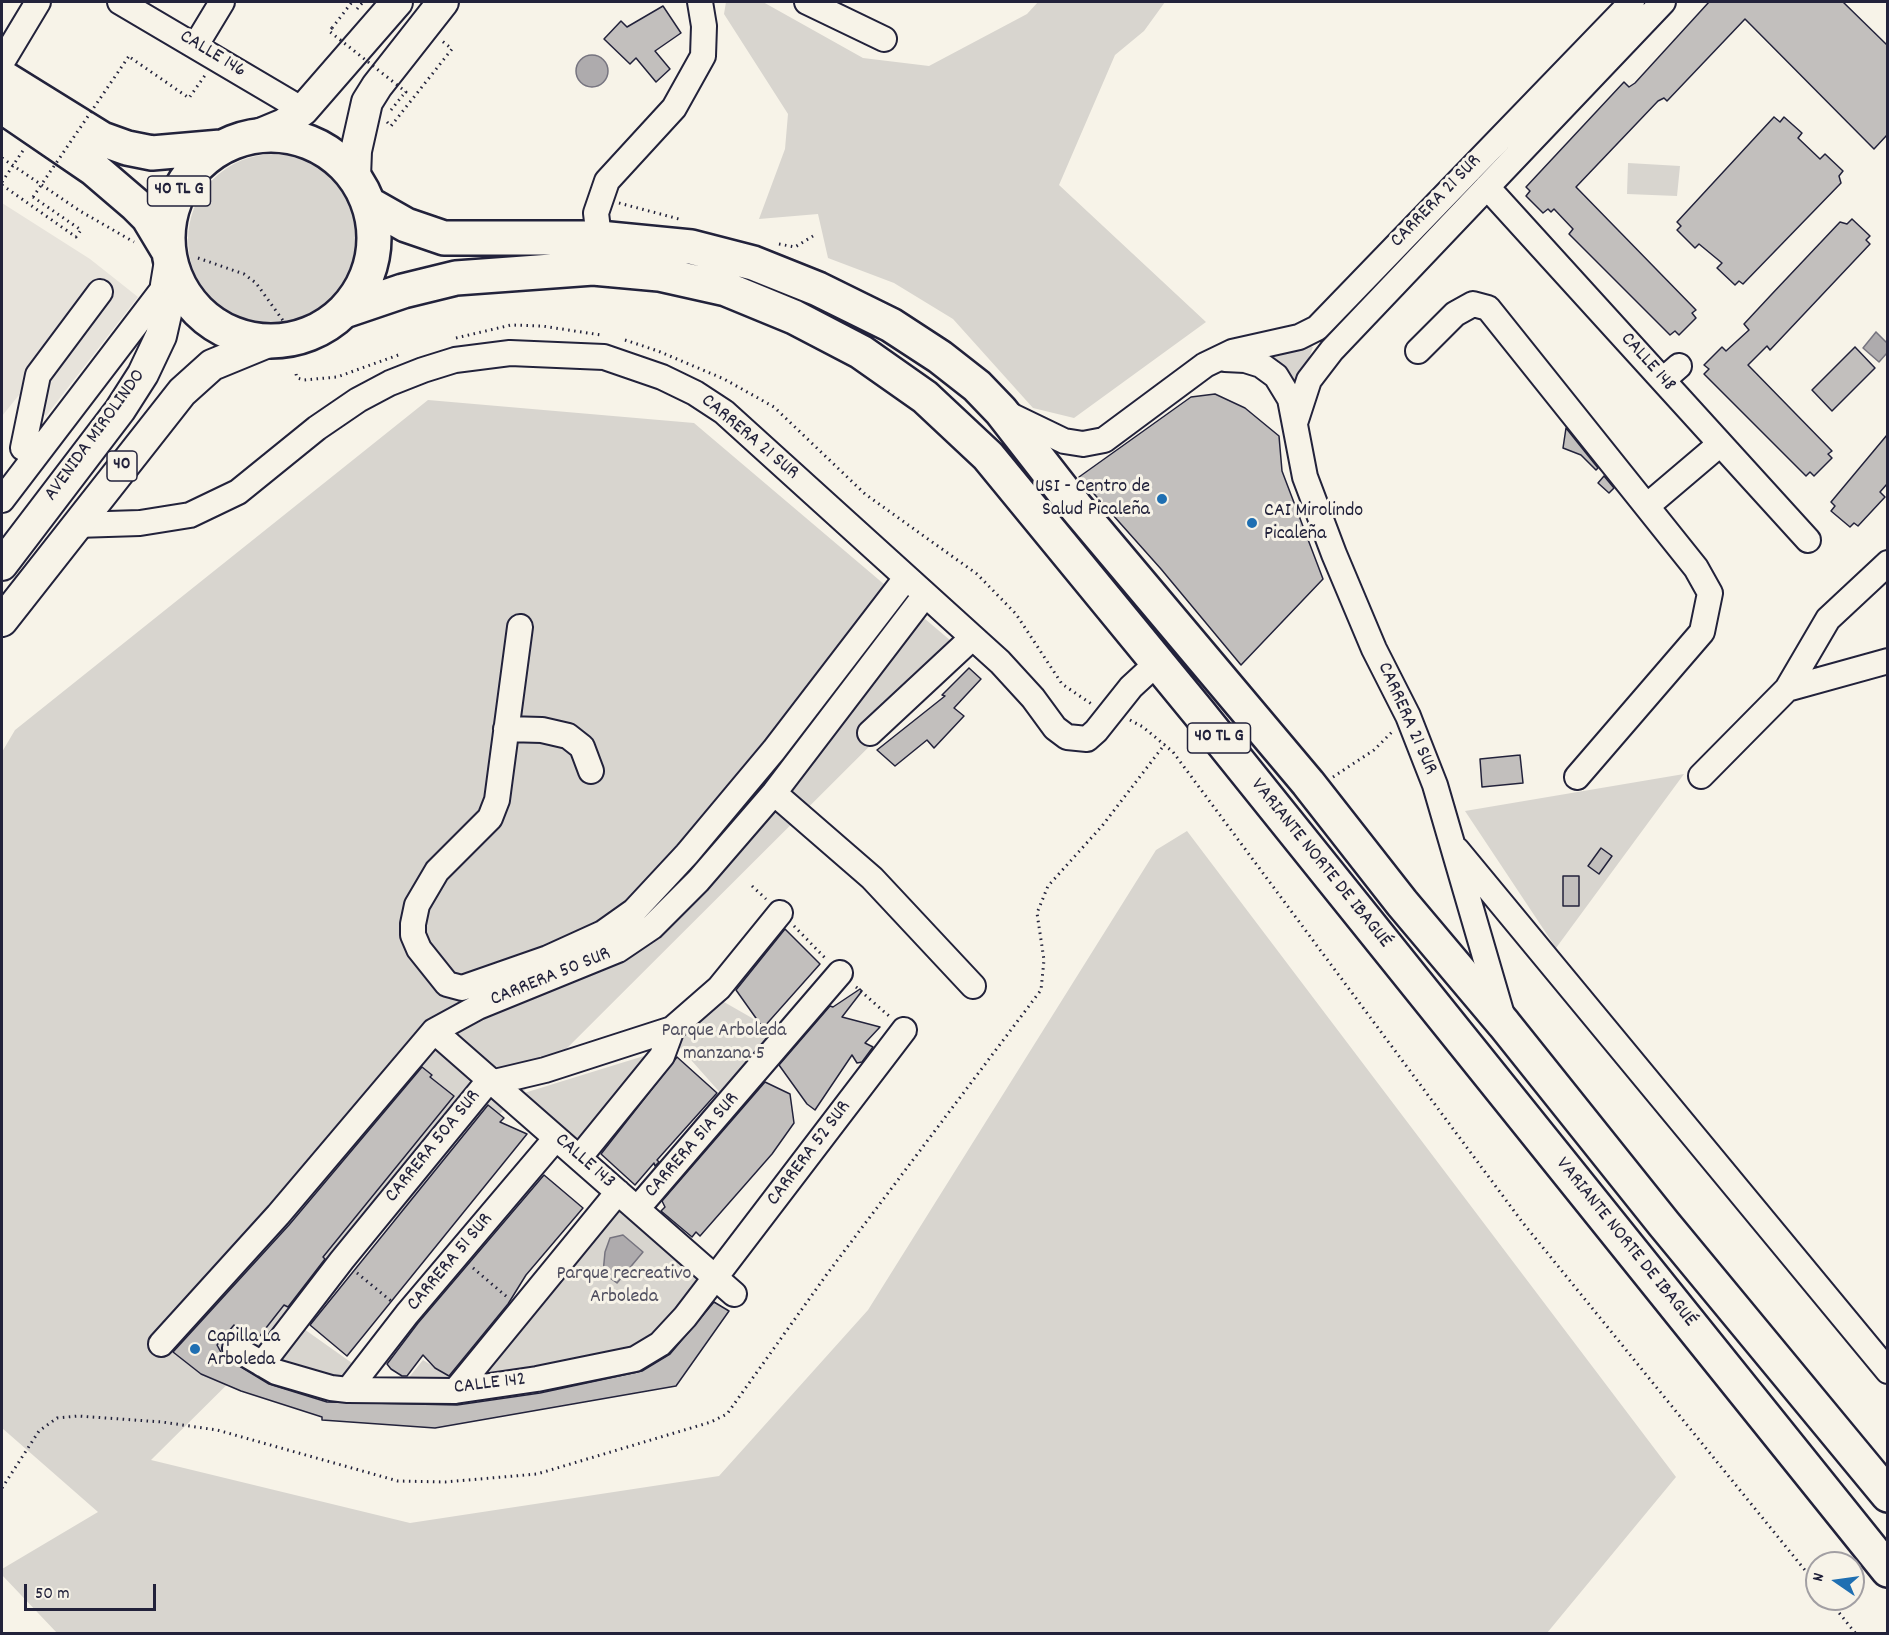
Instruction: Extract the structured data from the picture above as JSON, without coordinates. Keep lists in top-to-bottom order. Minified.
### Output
{"streets":{"highway":["40 TL G","VARIANTE NORTE DE IBAGUÉ"],"main road":["AVENIDA MIROLINDO","40"],"street":["CALLE 146","CARRERA 21 SUR","CALLE 148","CARRERA 50 SUR","CARRERA 51A SUR","CARRERA 50A SUR","CARRERA 52 SUR","CALLE 143","CARRERA 51 SUR","CALLE 142"]},"crossings":[["40 TL G","AVENIDA MIROLINDO"],["40 TL G","VARIANTE NORTE DE IBAGUÉ"],["CARRERA 21 SUR","CALLE 148"],["CARRERA 21 SUR","AVENIDA MIROLINDO"],["CARRERA 21 SUR","VARIANTE NORTE DE IBAGUÉ"],["CARRERA 21 SUR","CARRERA 50 SUR"],["CARRERA 50 SUR","CALLE 143"],["CARRERA 51A SUR","CALLE 143"],["CARRERA 51A SUR","CALLE 142"],["CARRERA 50A SUR","CALLE 143"],["CARRERA 50A SUR","CALLE 142"],["CARRERA 52 SUR","CALLE 143"],["CARRERA 52 SUR","CALLE 142"],["CALLE 143","CARRERA 51 SUR"],["CALLE 143","CALLE 142"],["CARRERA 51 SUR","CALLE 142"]],"parks":["Parque Arboleda manzana 5","Parque recreativo Arboleda"],"places":["USI - Centro de Salud Picaleña","CAI Mirolindo Picaleña","Capilla La Arboleda"],"scale_bar":"50 m","north":"left"}
